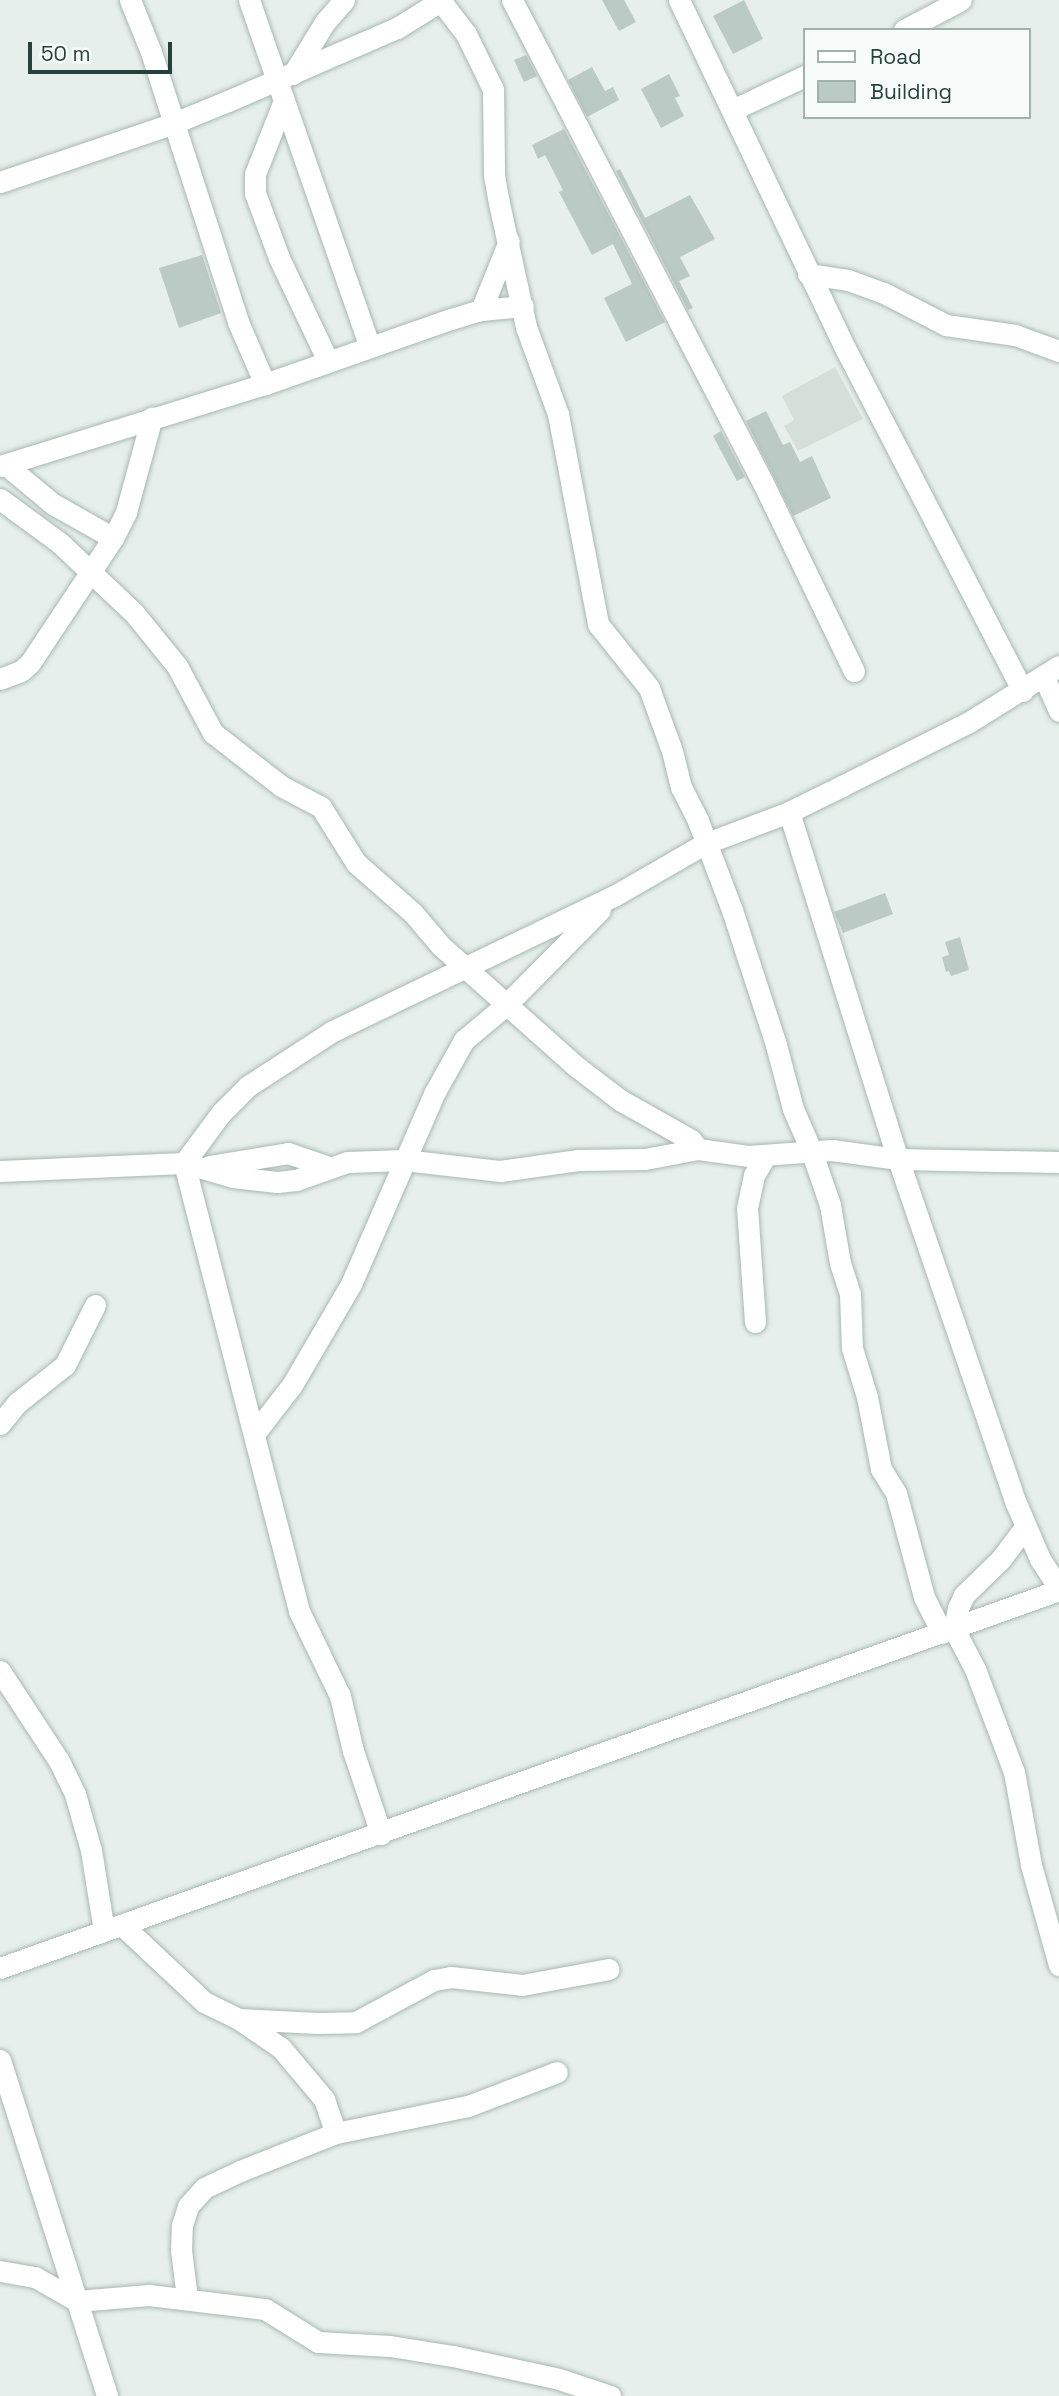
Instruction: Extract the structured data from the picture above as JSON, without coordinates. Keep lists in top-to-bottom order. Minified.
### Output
{"legend":["Road","Building"],"scale_bar":"50 m"}
